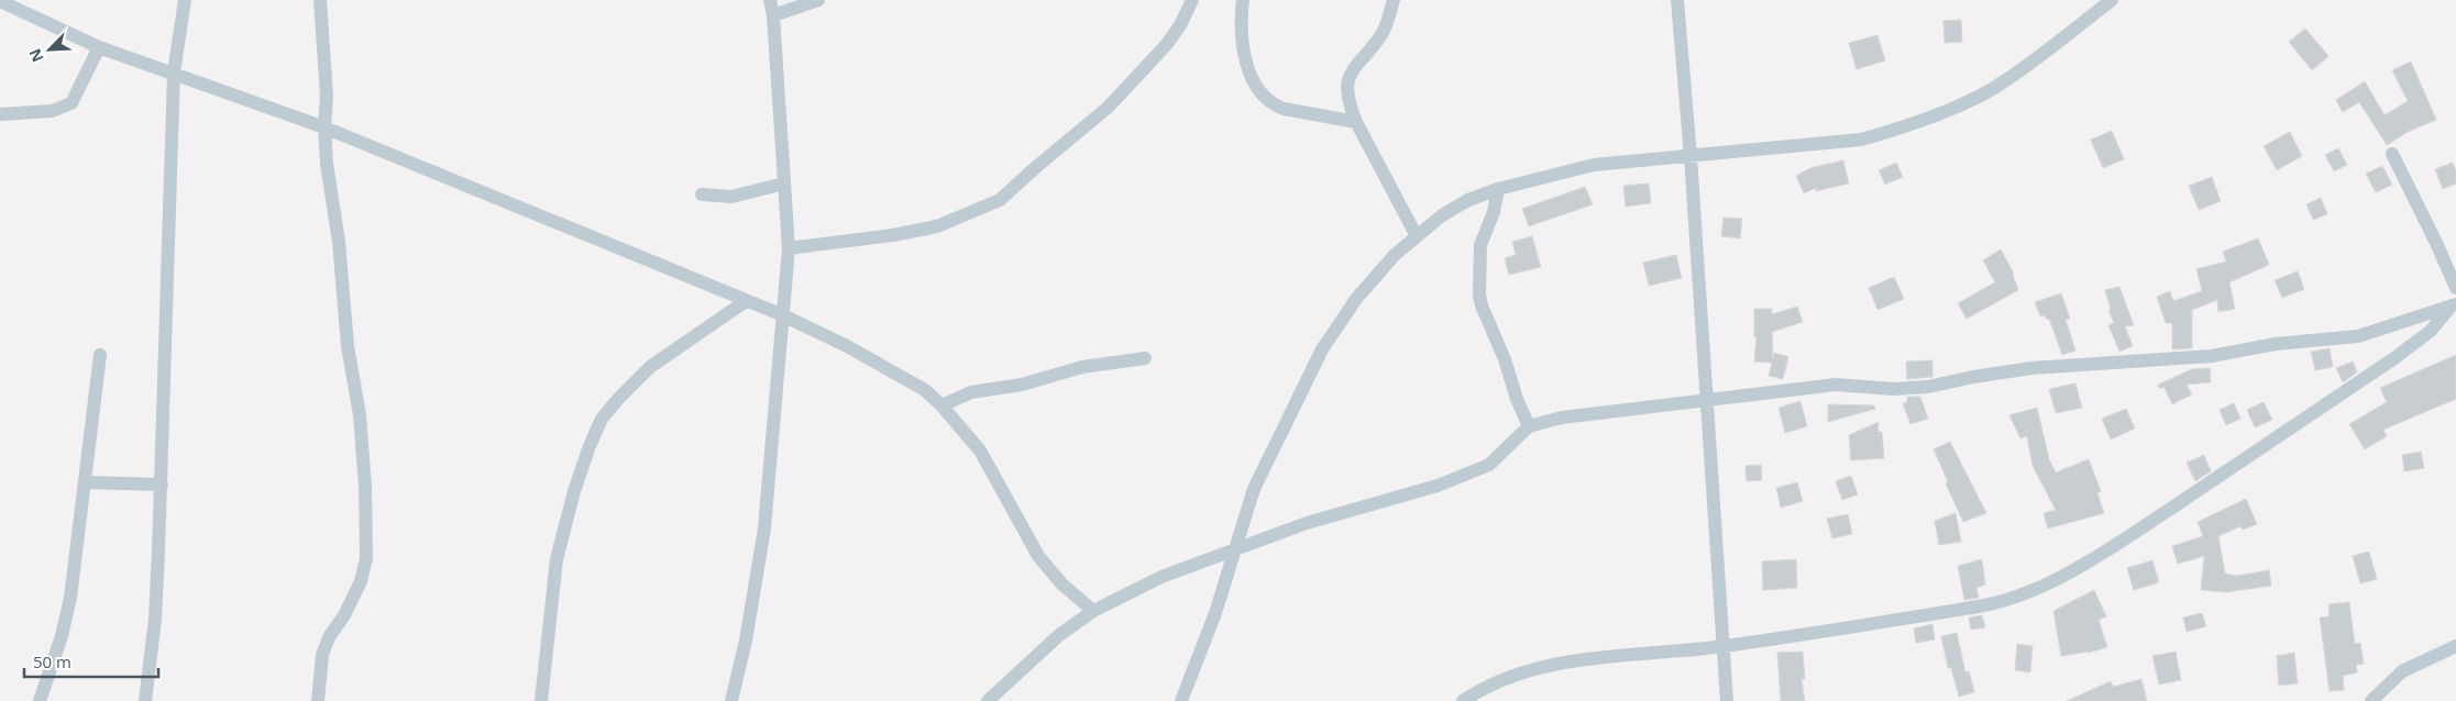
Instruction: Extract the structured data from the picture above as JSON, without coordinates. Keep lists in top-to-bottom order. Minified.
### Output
{"scale_bar":"50 m","north":"bottom left"}
